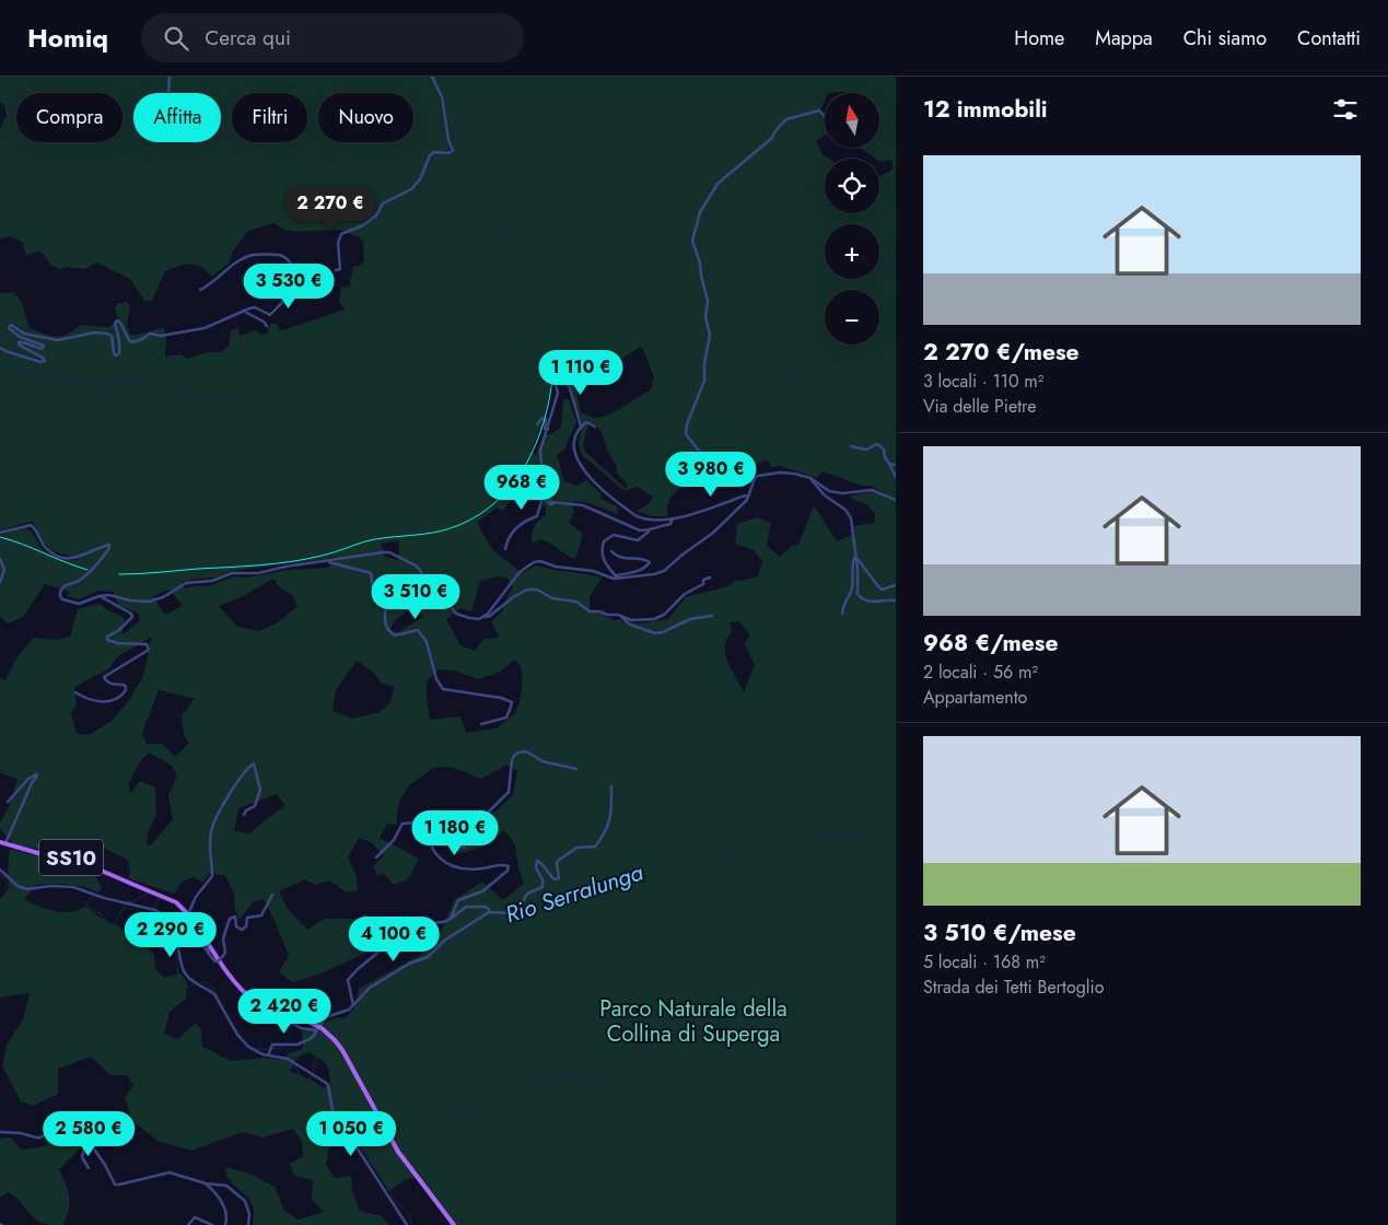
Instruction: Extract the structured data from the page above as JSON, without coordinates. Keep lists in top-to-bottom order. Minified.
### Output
{"streets":{"main road":["SS10"]},"water":["Rio Serralunga"],"parks":["Parco Naturale della Collina di Superga"],"north":"top","page":{"header":"Homiq","search":"Cerca qui","nav":["Home","Mappa","Chi siamo","Contatti"],"heading":"12 immobili","map_buttons":["+","−"],"chip":["Compra","Affitta","Filtri","Nuovo"],"list":[{"name":"2 270 €/mese","note":"3 locali · 110 m² · Via delle Pietre"},{"name":"968 €/mese","note":"2 locali · 56 m² · Appartamento"},{"name":"3 510 €/mese","note":"5 locali · 168 m² · Strada dei Tetti Bertoglio"}],"price":["2 270 €","3 530 €","1 110 €","3 980 €","968 €","3 510 €","1 180 €","2 290 €","4 100 €","2 420 €","2 580 €","1 050 €"]}}
